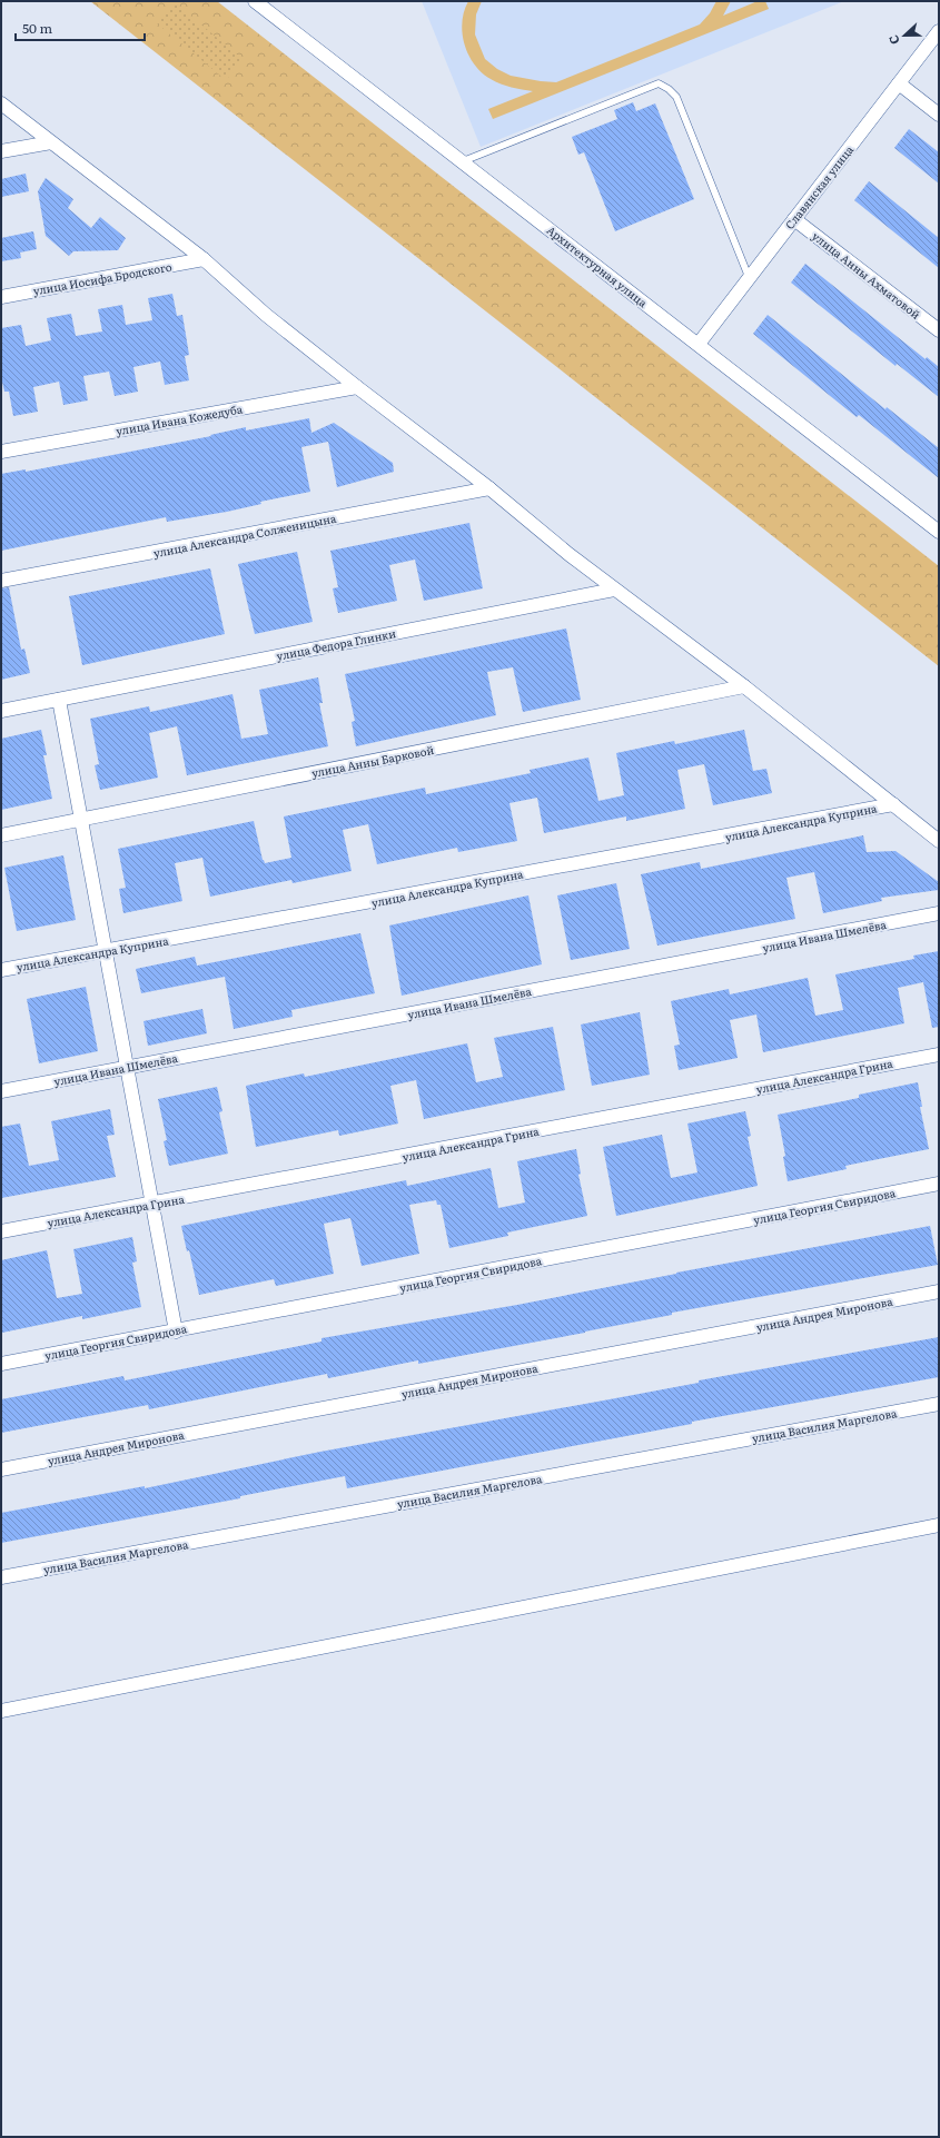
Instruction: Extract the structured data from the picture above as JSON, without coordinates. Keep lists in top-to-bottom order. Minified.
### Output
{"streets":{"street":["Славянская улица","Архитектурная улица","улица Анны Ахматовой","улица Иосифа Бродского","улица Ивана Кожедуба","улица Александра Солженицына","улица Федора Глинки","улица Анны Барковой","улица Александра Куприна","улица Ивана Шмелёва","улица Александра Грина","улица Георгия Свиридова","улица Андрея Миронова","улица Василия Маргелова"]},"crossings":[["Славянская улица","Архитектурная улица"],["Славянская улица","улица Анны Ахматовой"]],"scale_bar":"50 m","north":"left"}
